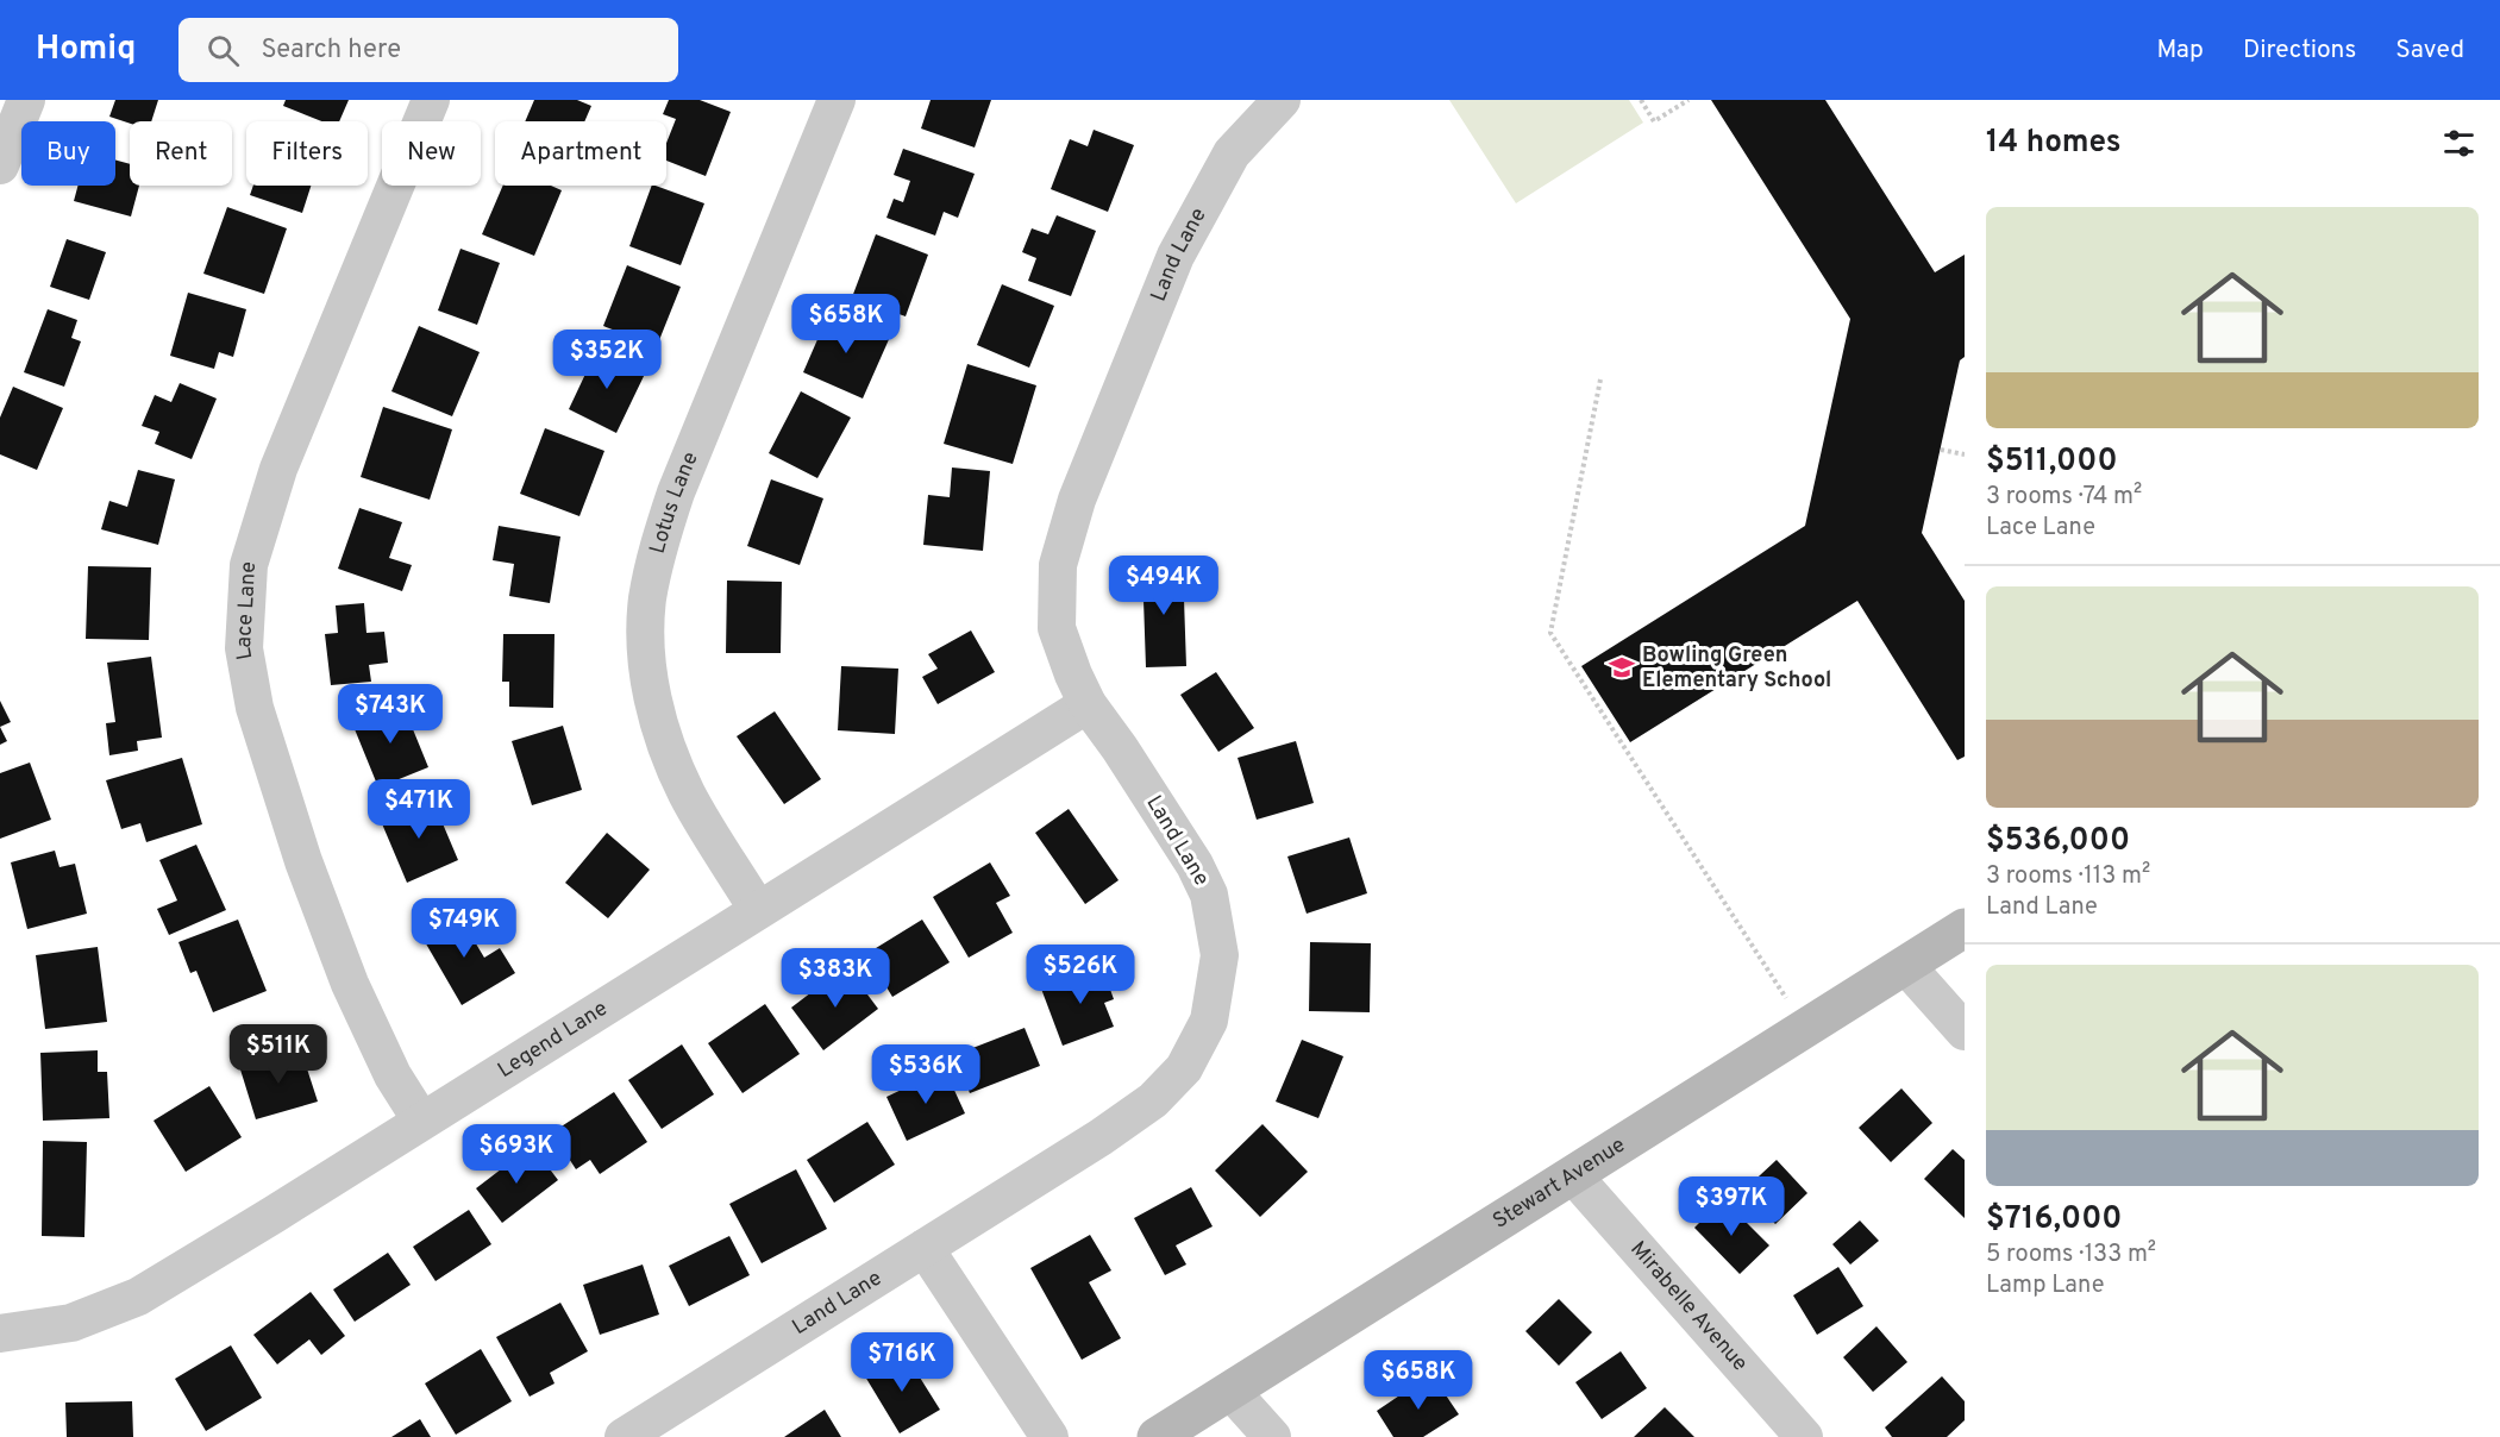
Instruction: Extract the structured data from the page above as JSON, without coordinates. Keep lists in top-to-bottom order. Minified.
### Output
{"streets":{"street":["Land Lane","Lotus Lane","Lace Lane","Legend Lane","Stewart Avenue","Mirabelle Avenue"]},"crossings":[["Land Lane","Legend Lane"],["Lotus Lane","Legend Lane"],["Lace Lane","Legend Lane"],["Stewart Avenue","Mirabelle Avenue"]],"places":{"school or university":["Bowling Green Elementary School"]},"page":{"header":"Homiq","search":"Search here","nav":["Map","Directions","Saved"],"heading":"14 homes","chip":["Buy","Rent","Filters","New","Apartment"],"list":[{"name":"$511,000","note":"3 rooms · 74 m² · Lace Lane"},{"name":"$536,000","note":"3 rooms · 113 m² · Land Lane"},{"name":"$716,000","note":"5 rooms · 133 m² · Lamp Lane"}],"price":["$658K","$352K","$494K","$743K","$471K","$749K","$526K","$383K","$511K","$536K","$693K","$397K","$716K","$658K"]}}
